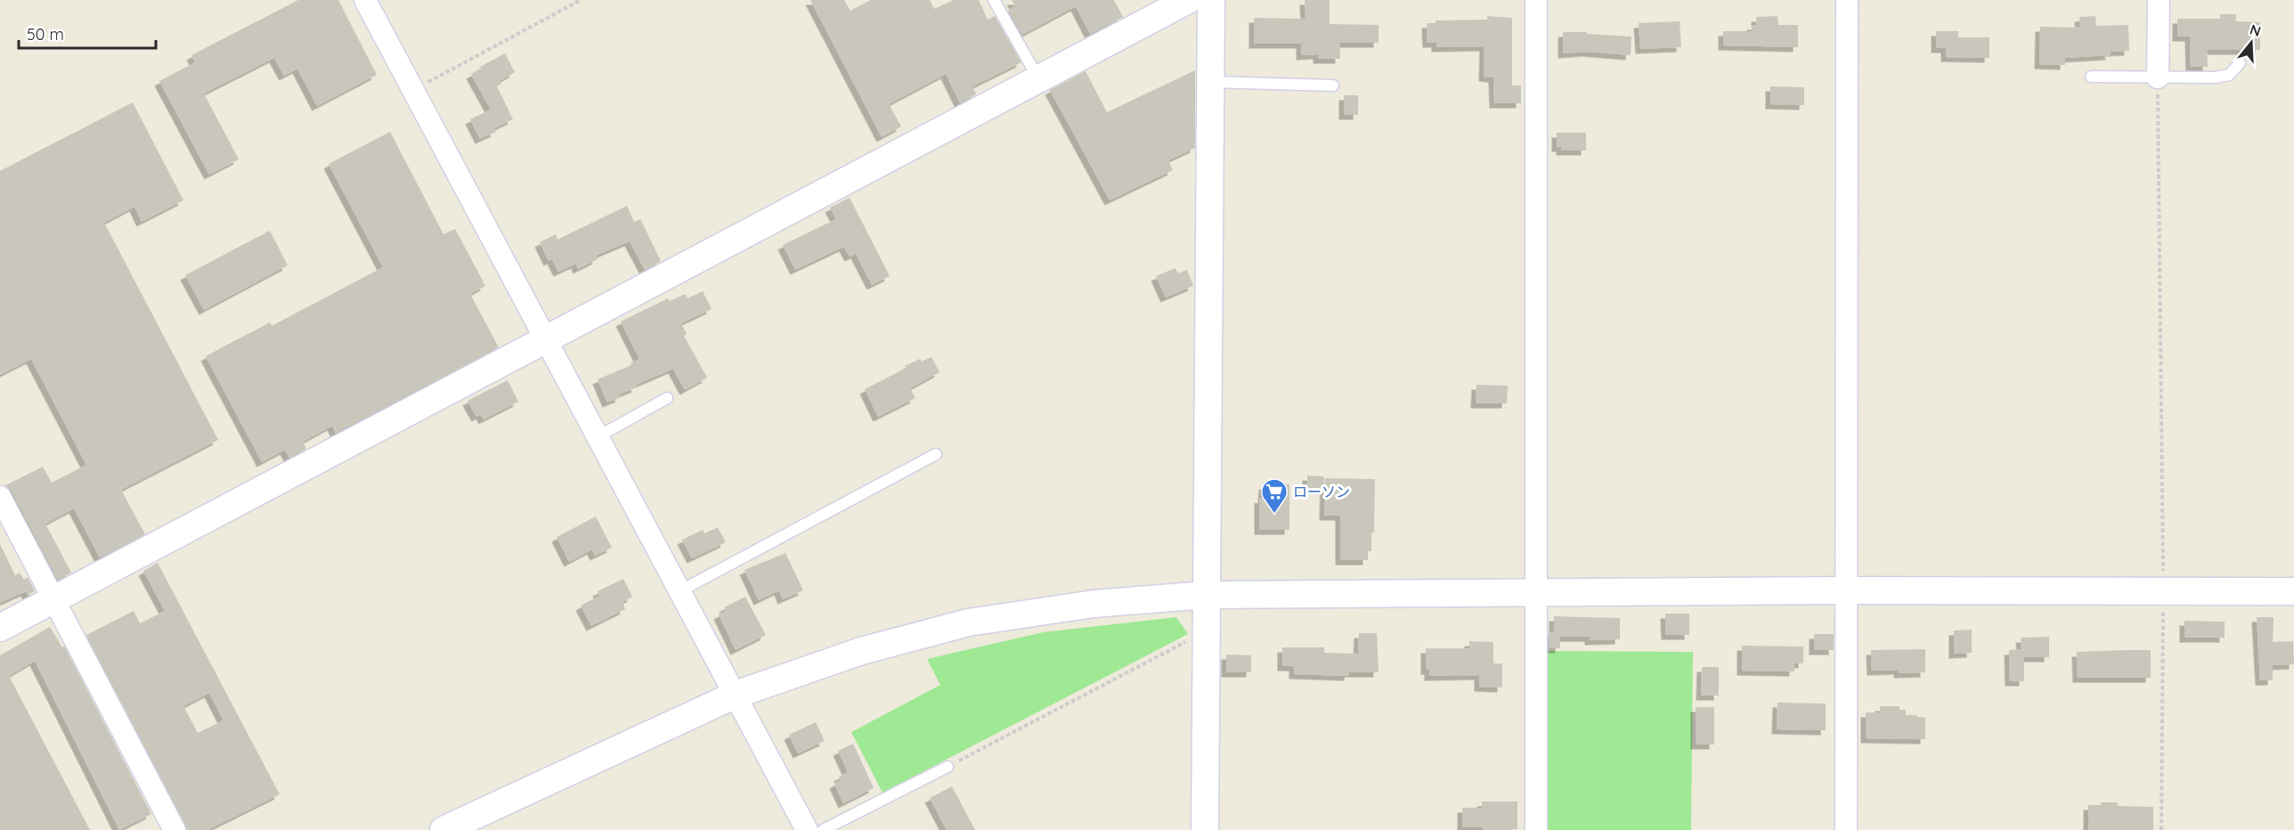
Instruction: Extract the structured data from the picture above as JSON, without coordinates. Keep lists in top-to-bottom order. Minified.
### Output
{"places":{"supermarket":["ローソン"]},"scale_bar":"50 m","north":"top"}
